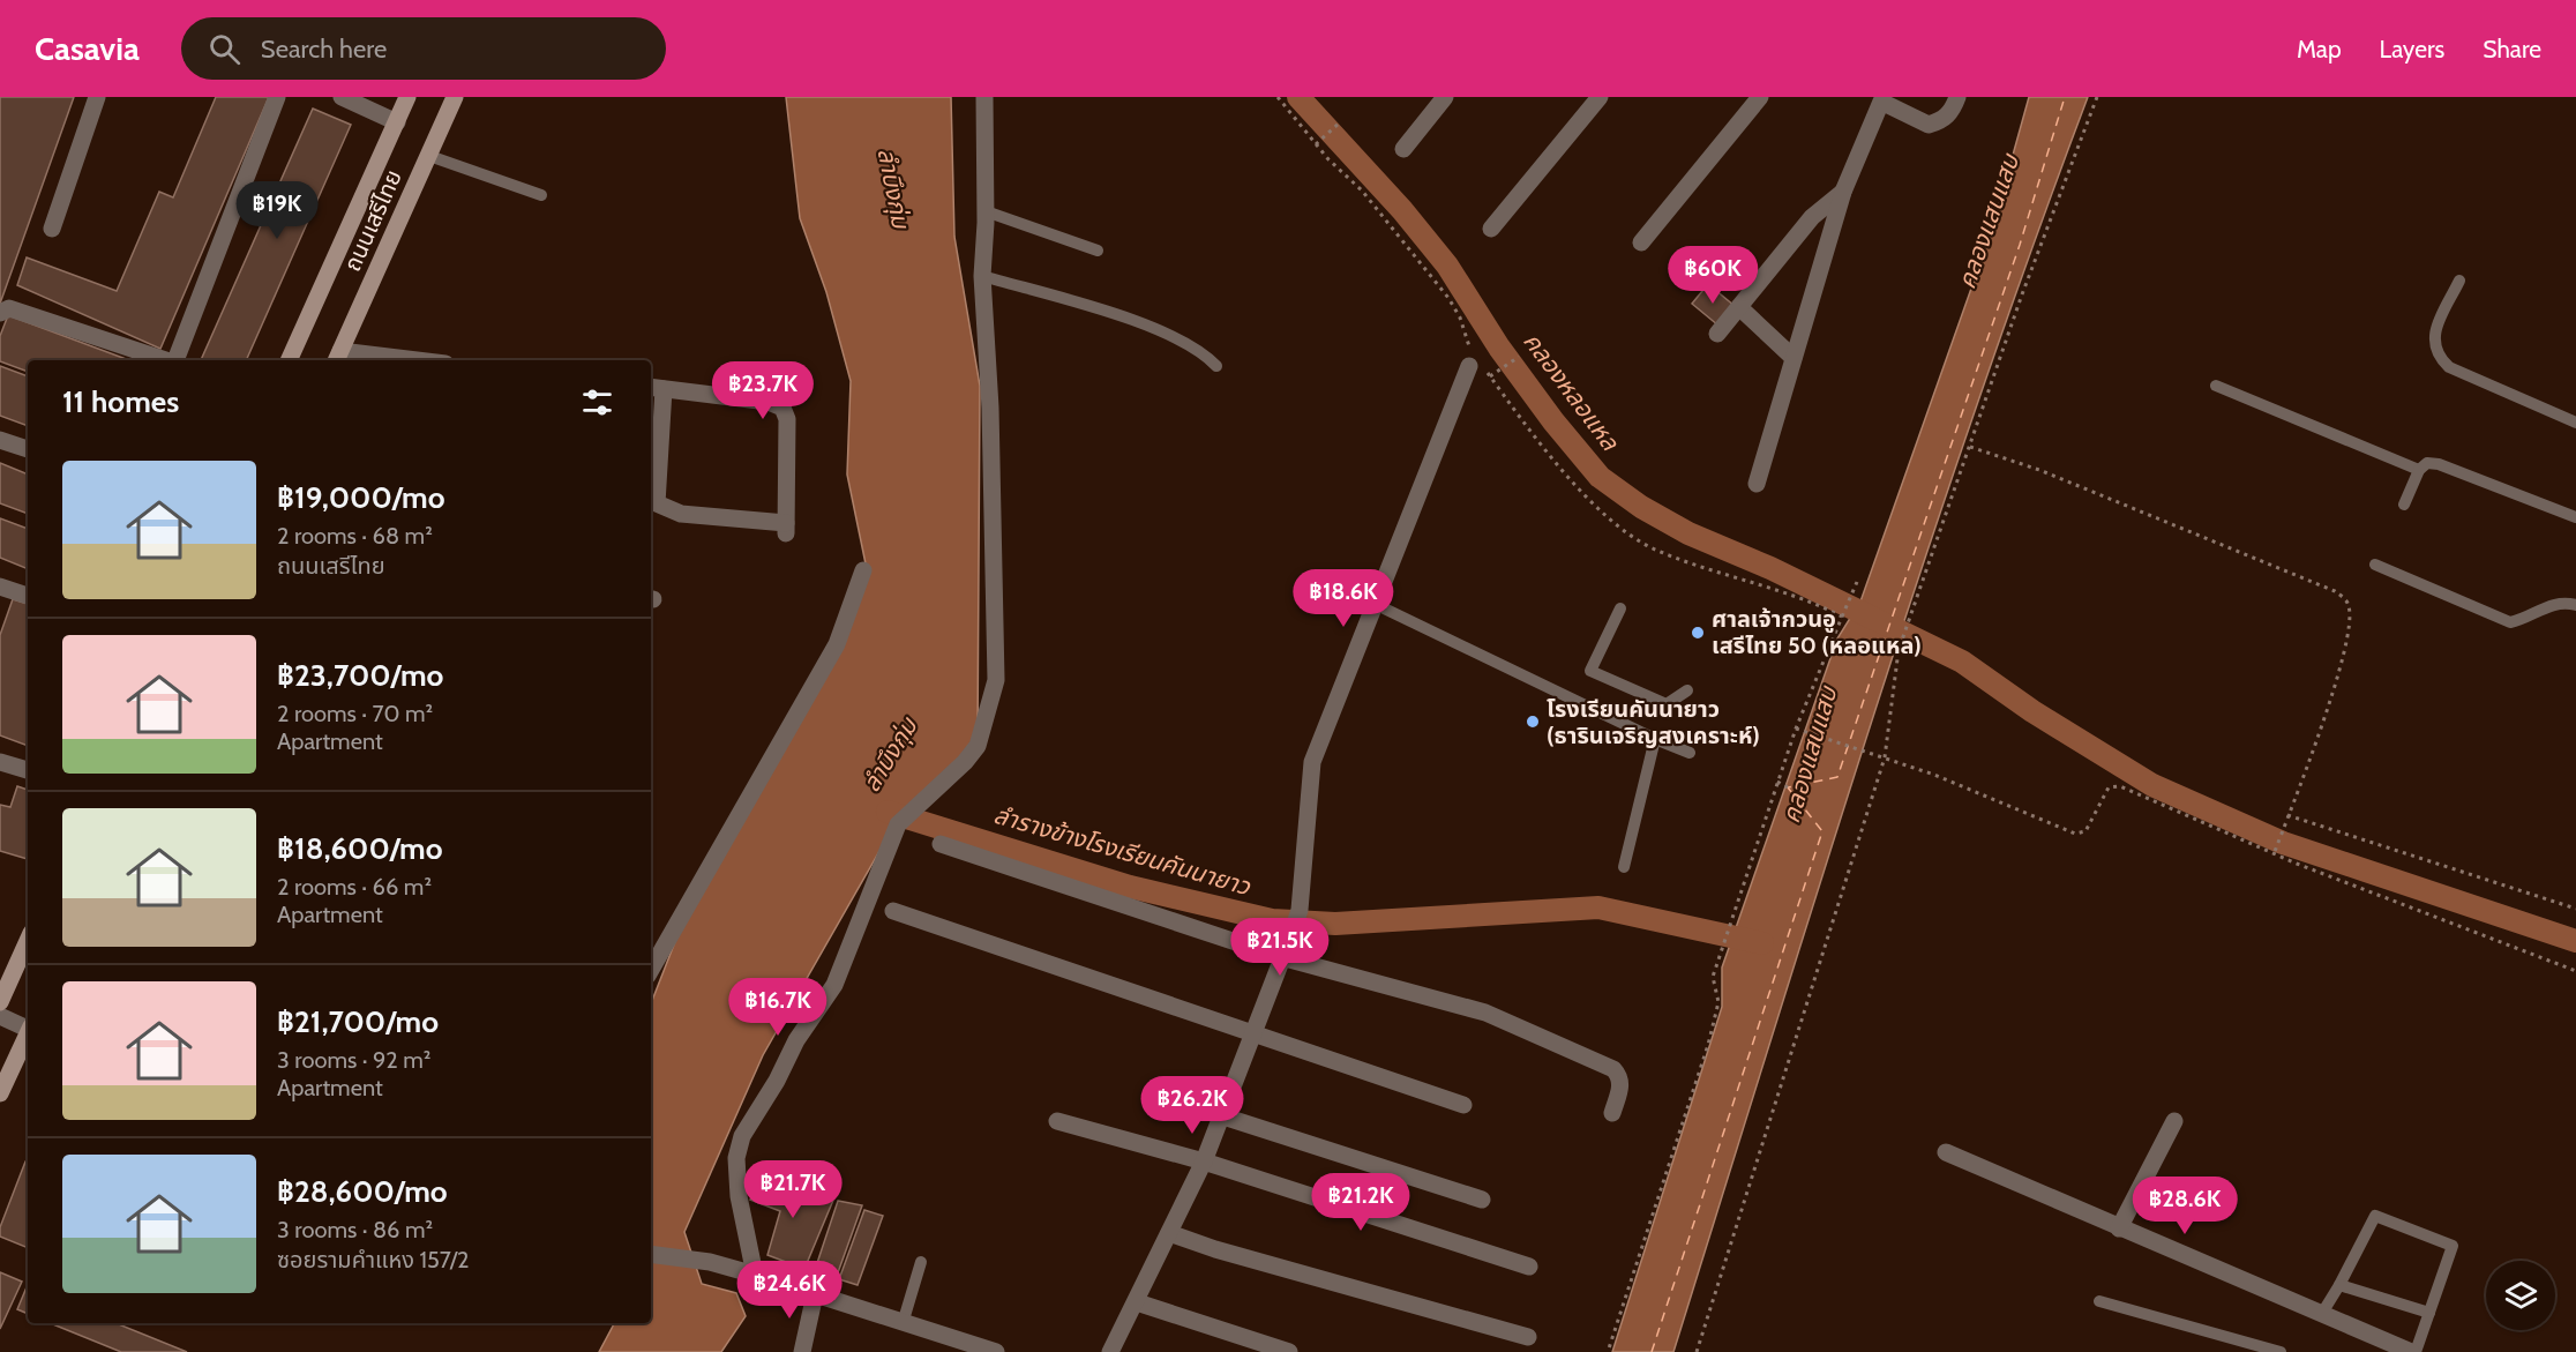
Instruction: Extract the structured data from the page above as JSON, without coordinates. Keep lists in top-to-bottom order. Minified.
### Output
{"streets":{"main road":["ถนนเสรีไทย"]},"water":["ลำบึงกุ่ม","คลองแสนแสบ","คลองหลอแหล","ลำรางข้างโรงเรียนคันนายาว"],"places":["ศาลเจ้ากวนอู เสรีไทย 50 (หลอแหล)","โรงเรียนคันนายาว (ธารินเจริญสงเคราะห์)"],"page":{"header":"Casavia","search":"Search here","nav":["Map","Layers","Share"],"price":["฿19K","฿60K","฿23.7K","฿18.6K","฿21.5K","฿16.7K","฿26.2K","฿21.7K","฿21.2K","฿28.6K","฿24.6K"],"heading":"11 homes","list":[{"name":"฿19,000/mo","note":"2 rooms · 68 m² · ถนนเสรีไทย"},{"name":"฿23,700/mo","note":"2 rooms · 70 m² · Apartment"},{"name":"฿18,600/mo","note":"2 rooms · 66 m² · Apartment"},{"name":"฿21,700/mo","note":"3 rooms · 92 m² · Apartment"},{"name":"฿28,600/mo","note":"3 rooms · 86 m² · ซอยรามคำแหง 157/2"}]}}
